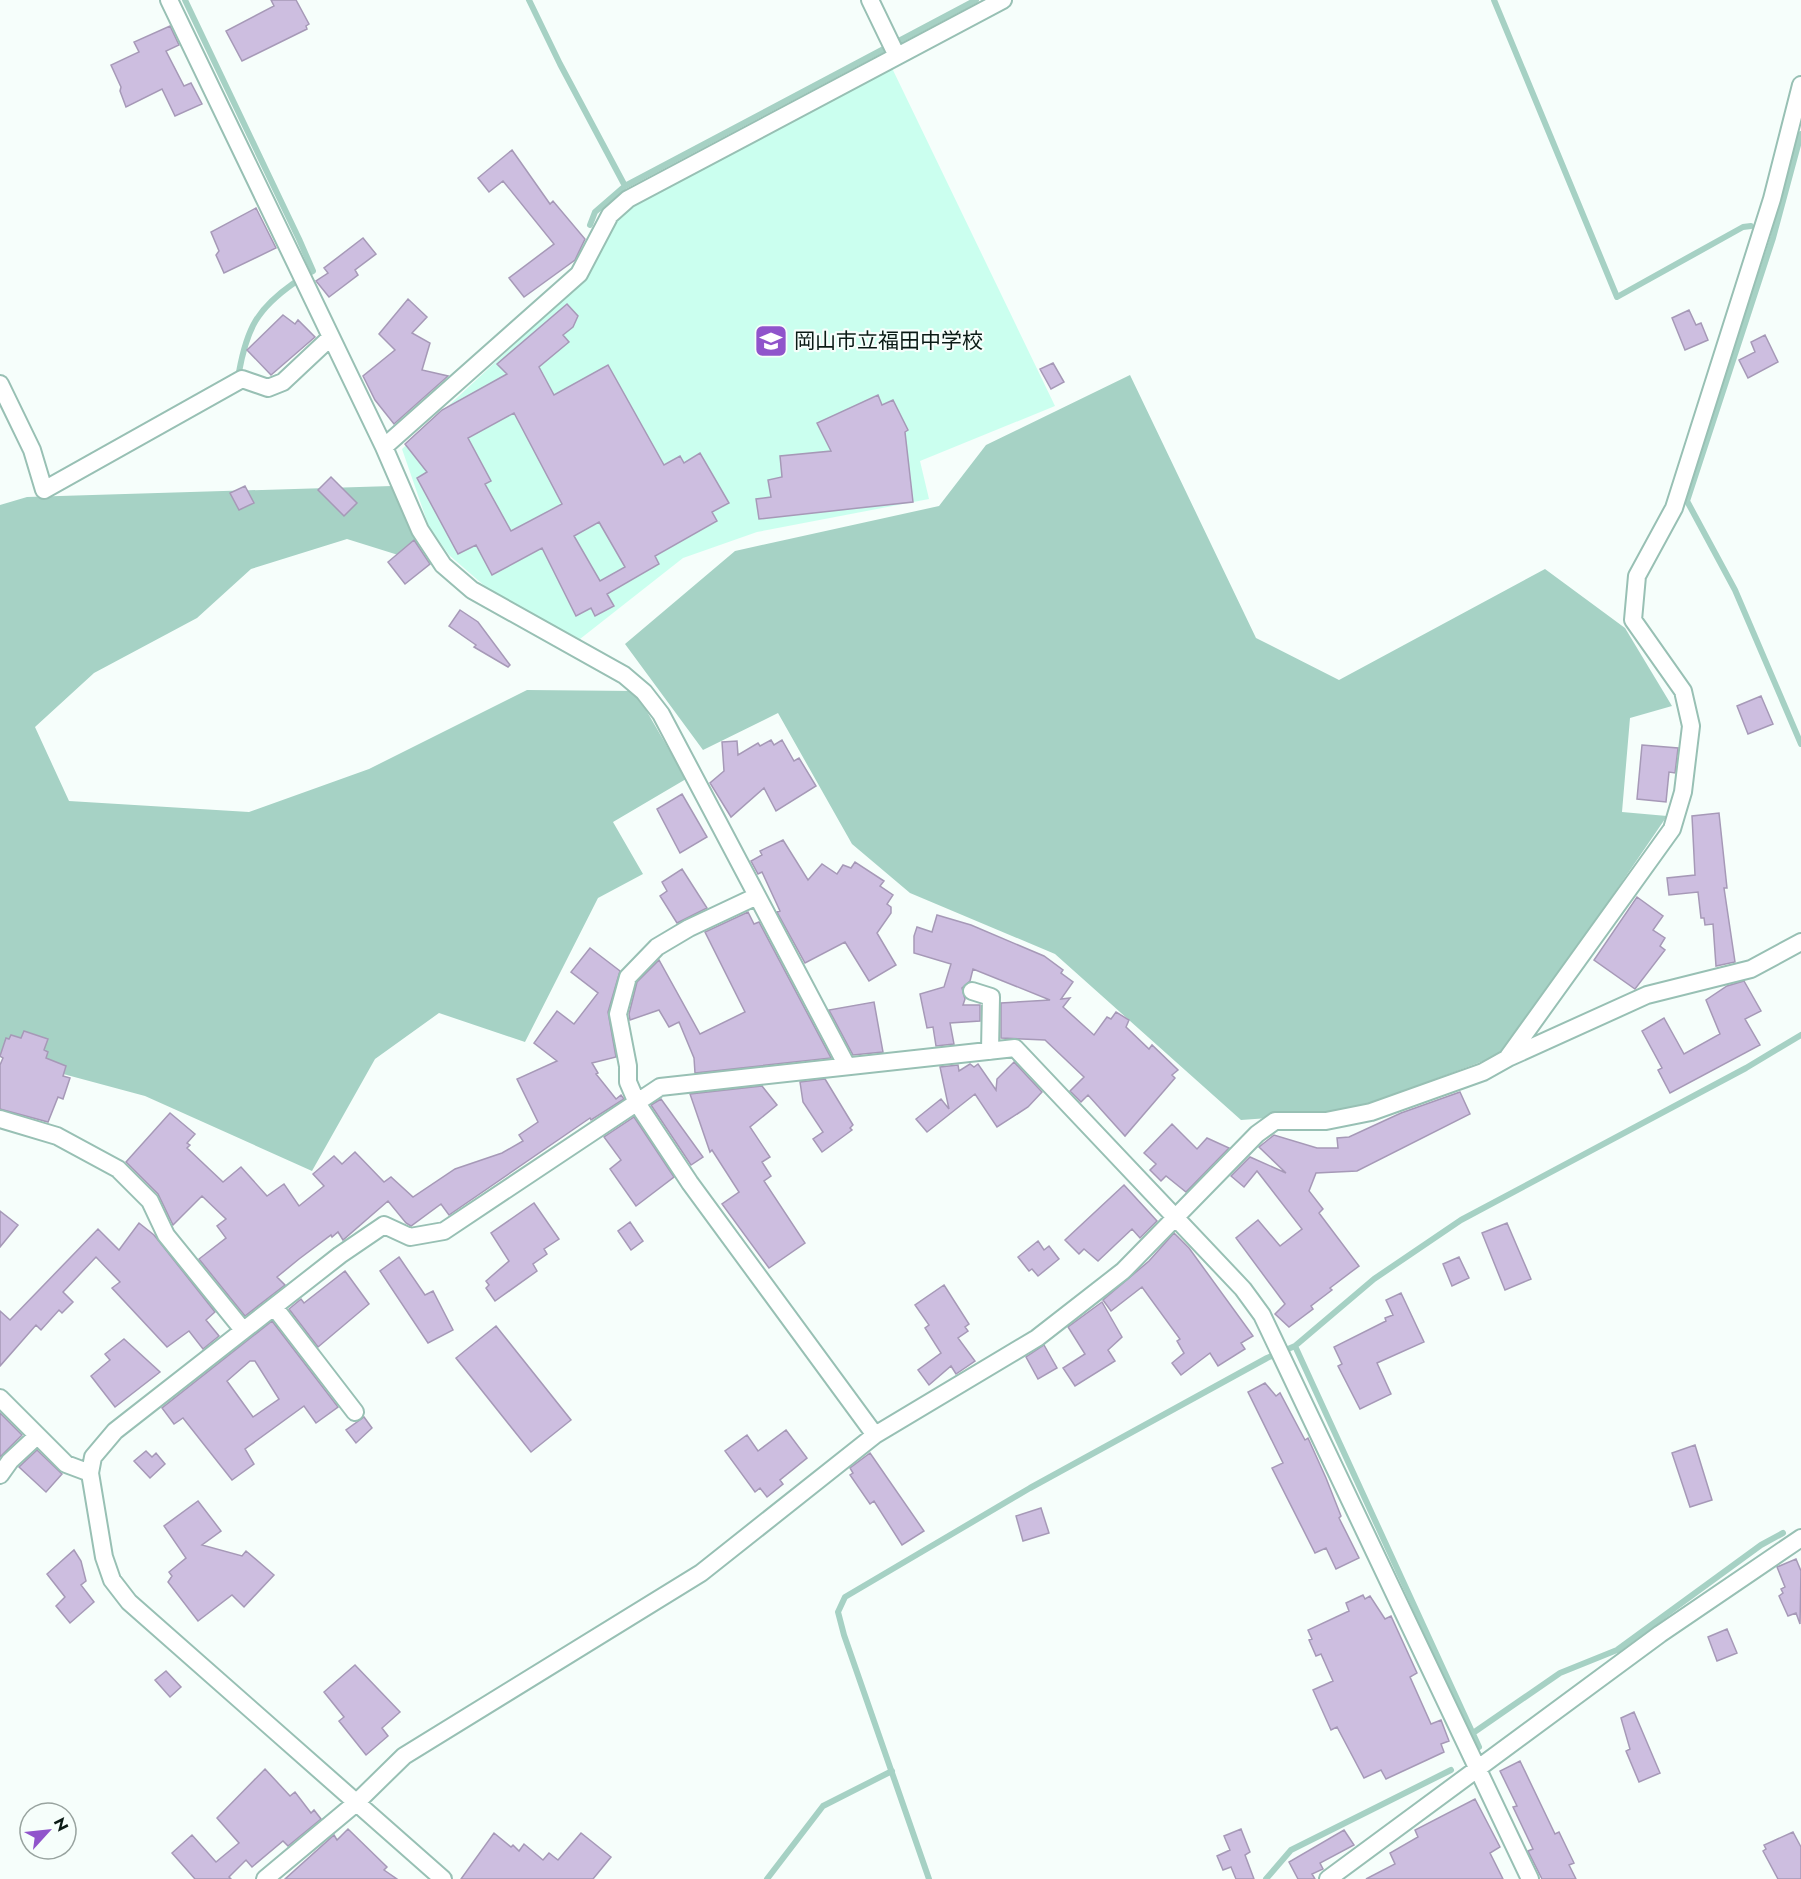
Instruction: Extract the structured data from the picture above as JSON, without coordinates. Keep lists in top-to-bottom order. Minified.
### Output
{"places":{"school or university":["岡山市立福田中学校"]},"north":"top right"}
